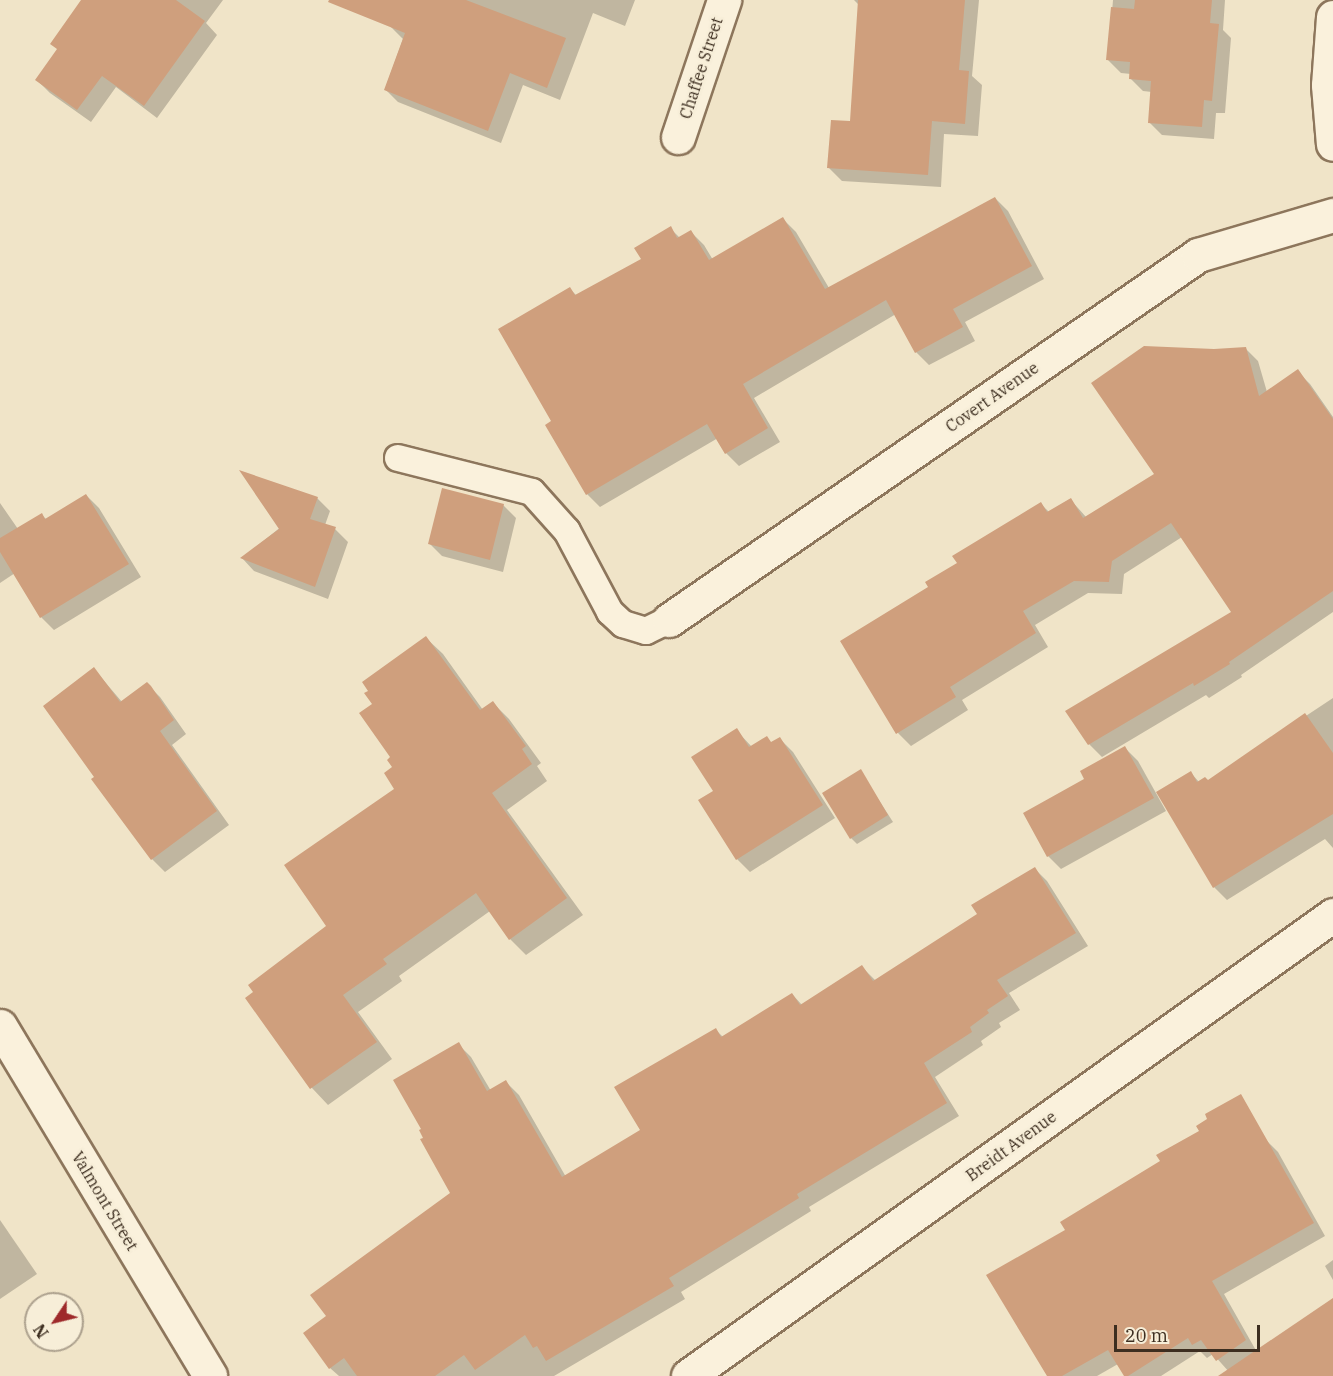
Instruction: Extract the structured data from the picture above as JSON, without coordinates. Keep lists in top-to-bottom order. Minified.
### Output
{"streets":{"street":["Chaffee Street","Covert Avenue","Breidt Avenue","Valmont Street"]},"scale_bar":"20 m","north":"bottom left"}
